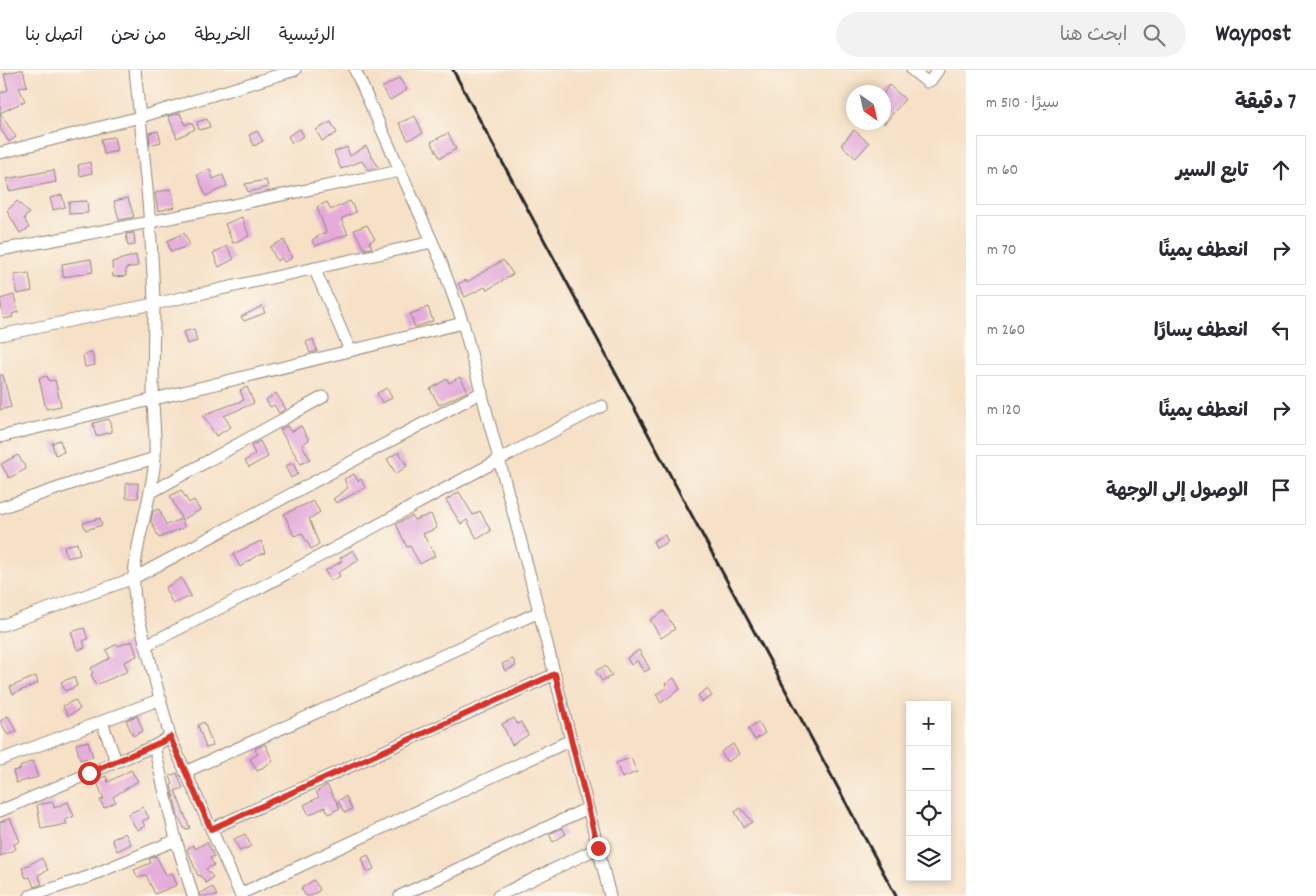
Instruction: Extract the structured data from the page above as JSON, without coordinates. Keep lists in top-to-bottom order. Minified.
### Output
{"north":"bottom right","page":{"header":"Waypost","search":"ابحث هنا","nav":["الرئيسية","الخريطة","من نحن","اتصل بنا"],"heading":["7 دقيقة","سيرًا · 510 m"],"list":[["تابع السير","60 m"],["انعطف يمينًا","70 m"],["انعطف يسارًا","260 m"],["انعطف يمينًا","120 m"],"الوصول إلى الوجهة"],"map_buttons":["+","−"]}}
